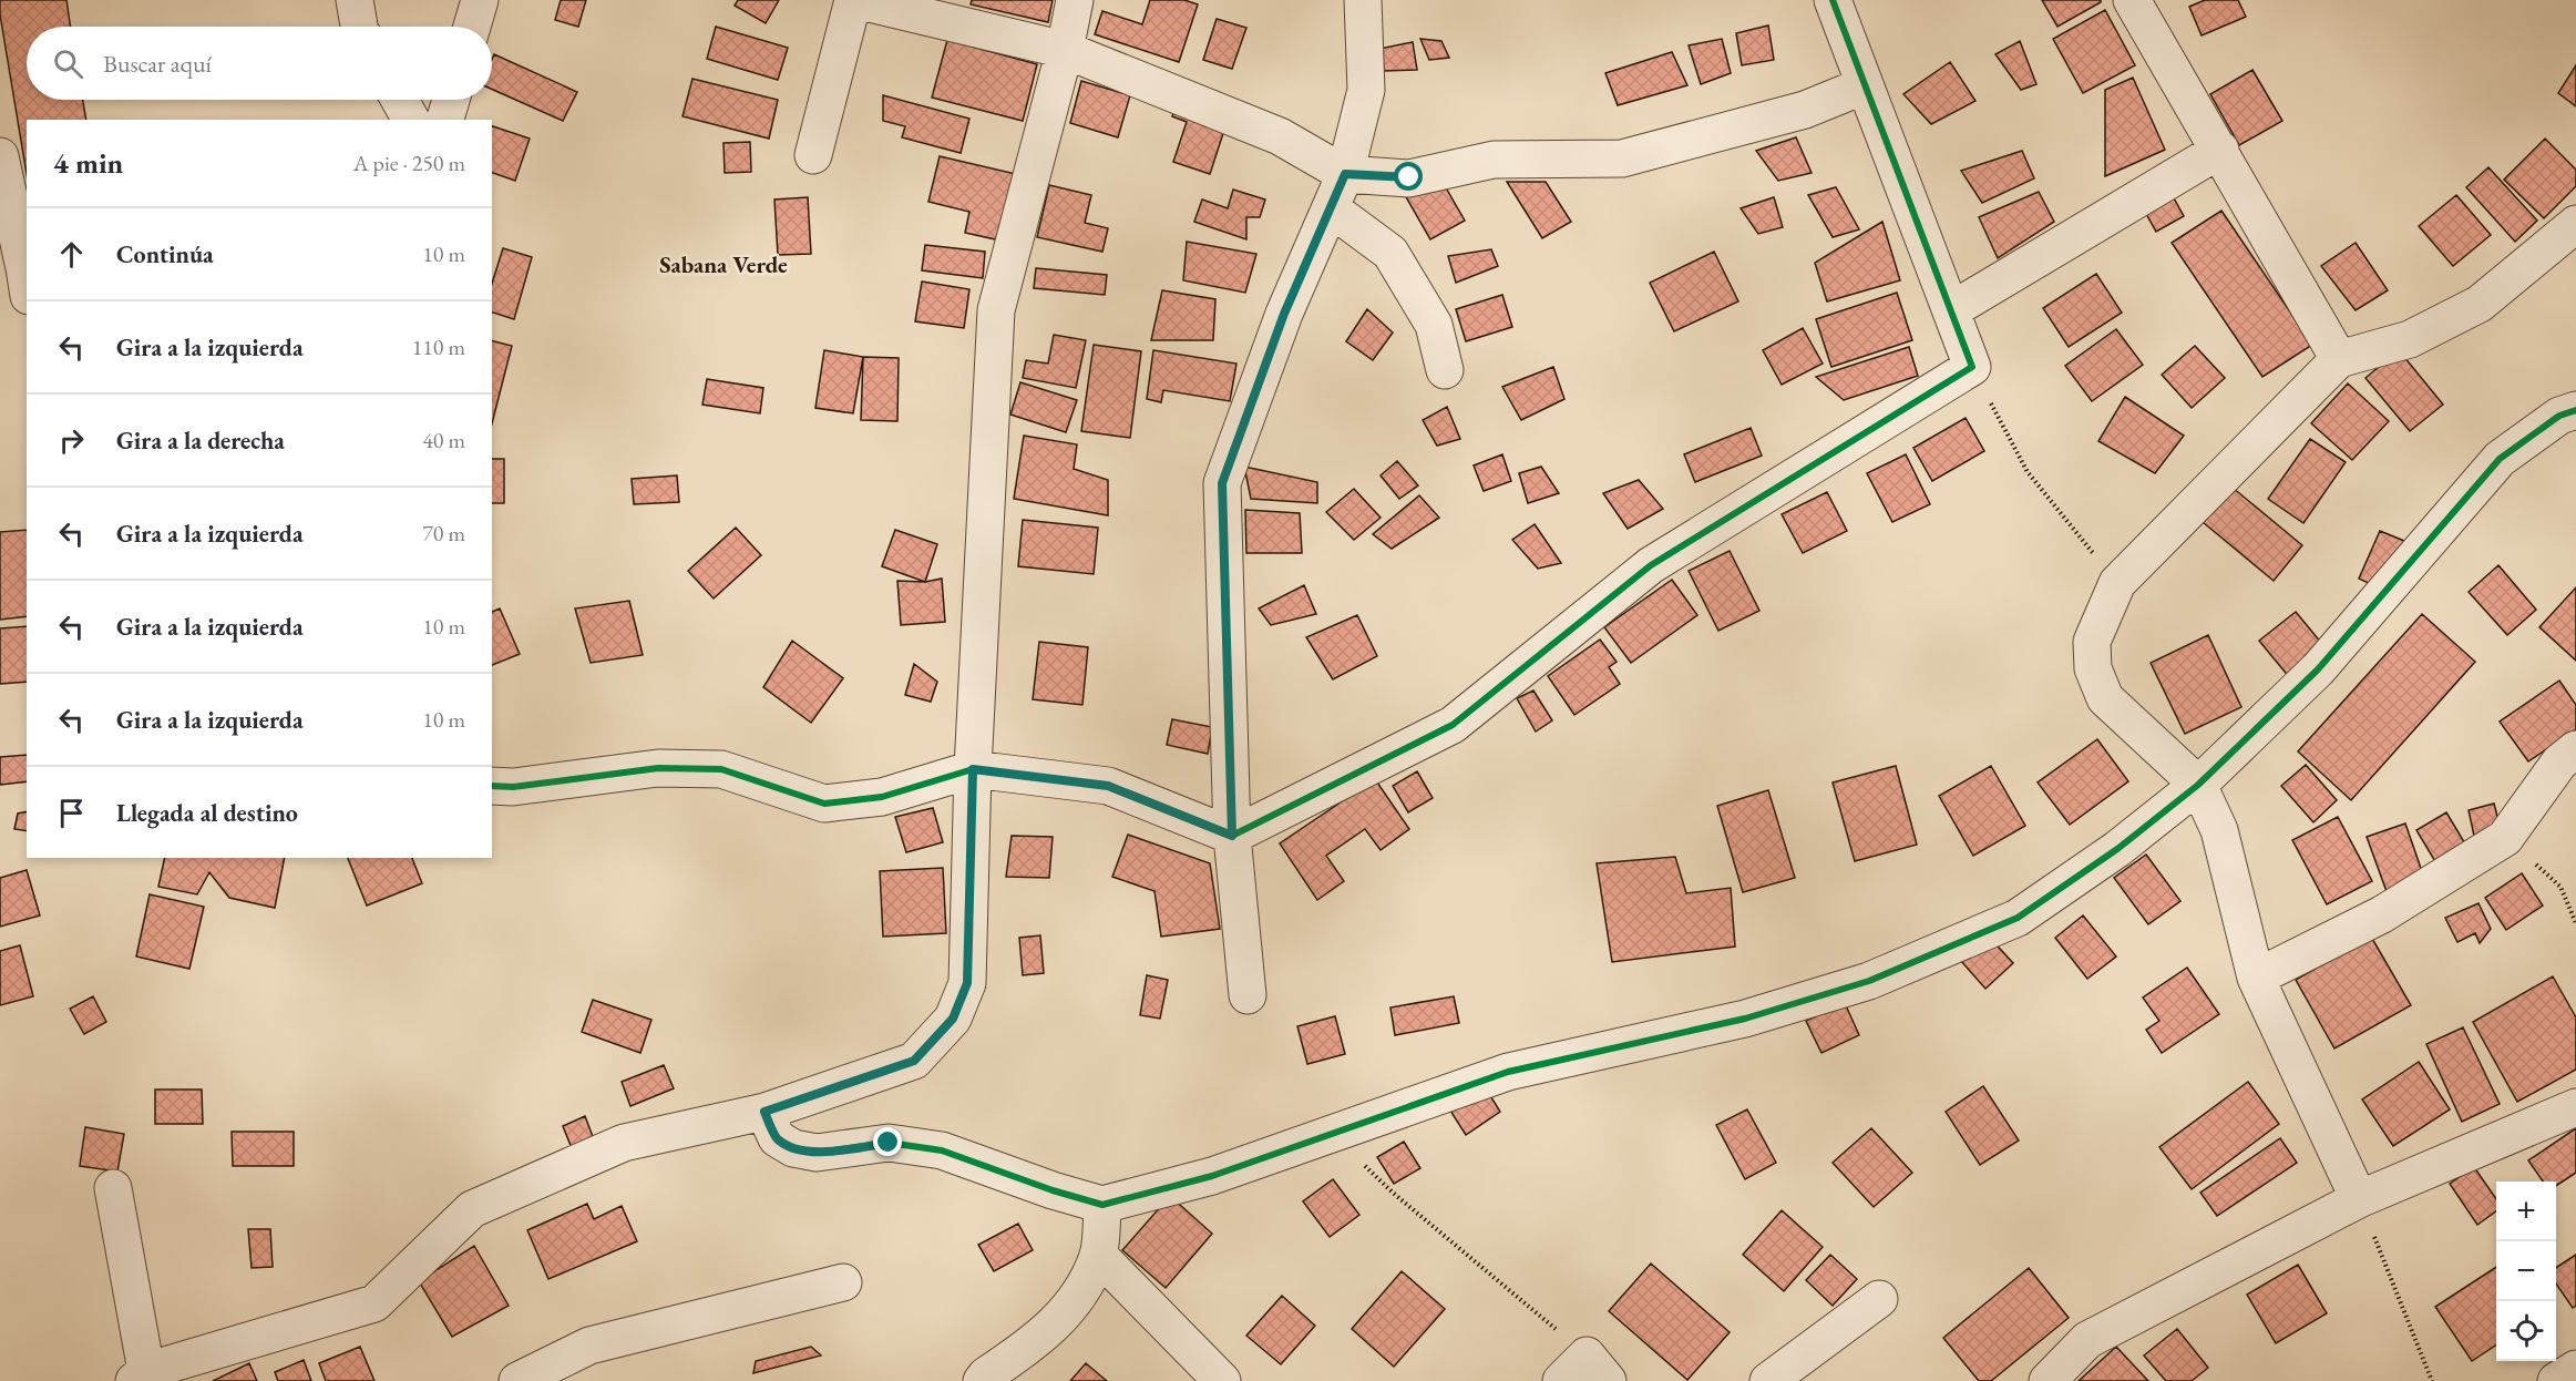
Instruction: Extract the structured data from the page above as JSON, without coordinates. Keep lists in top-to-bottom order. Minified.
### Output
{"districts":["Sabana Verde"],"page":{"search":"Buscar aquí","heading":["4 min","A pie · 250 m"],"list":[["Continúa","10 m"],["Gira a la izquierda","110 m"],["Gira a la derecha","40 m"],["Gira a la izquierda","70 m"],["Gira a la izquierda","10 m"],["Gira a la izquierda","10 m"],"Llegada al destino"],"map_buttons":["+","−"]}}
